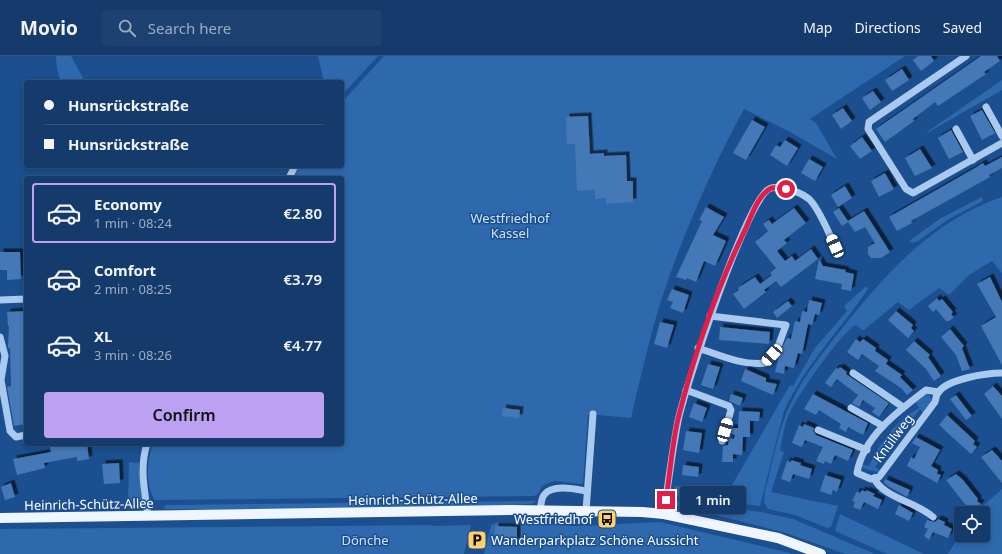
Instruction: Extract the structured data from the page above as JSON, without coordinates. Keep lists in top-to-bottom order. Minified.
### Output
{"streets":{"main road":["Heinrich-Schütz-Allee"],"street":["Knüllweg"]},"parks":["Westfriedhof Kassel","Dönche"],"places":{"bus stop":["Westfriedhof"],"parking":["Wanderparkplatz Schöne Aussicht"]},"page":{"header":"Movio","search":"Search here","nav":["Map","Directions","Saved"],"banner":["Hunsrückstraße","Hunsrückstraße"],"list":[{"name":"Economy","note":"1 min · 08:24","value":"€2.80"},{"name":"Comfort","note":"2 min · 08:25","value":"€3.79"},{"name":"XL","note":"3 min · 08:26","value":"€4.77"}],"buttons":"Confirm","bubble":"1 min"}}
